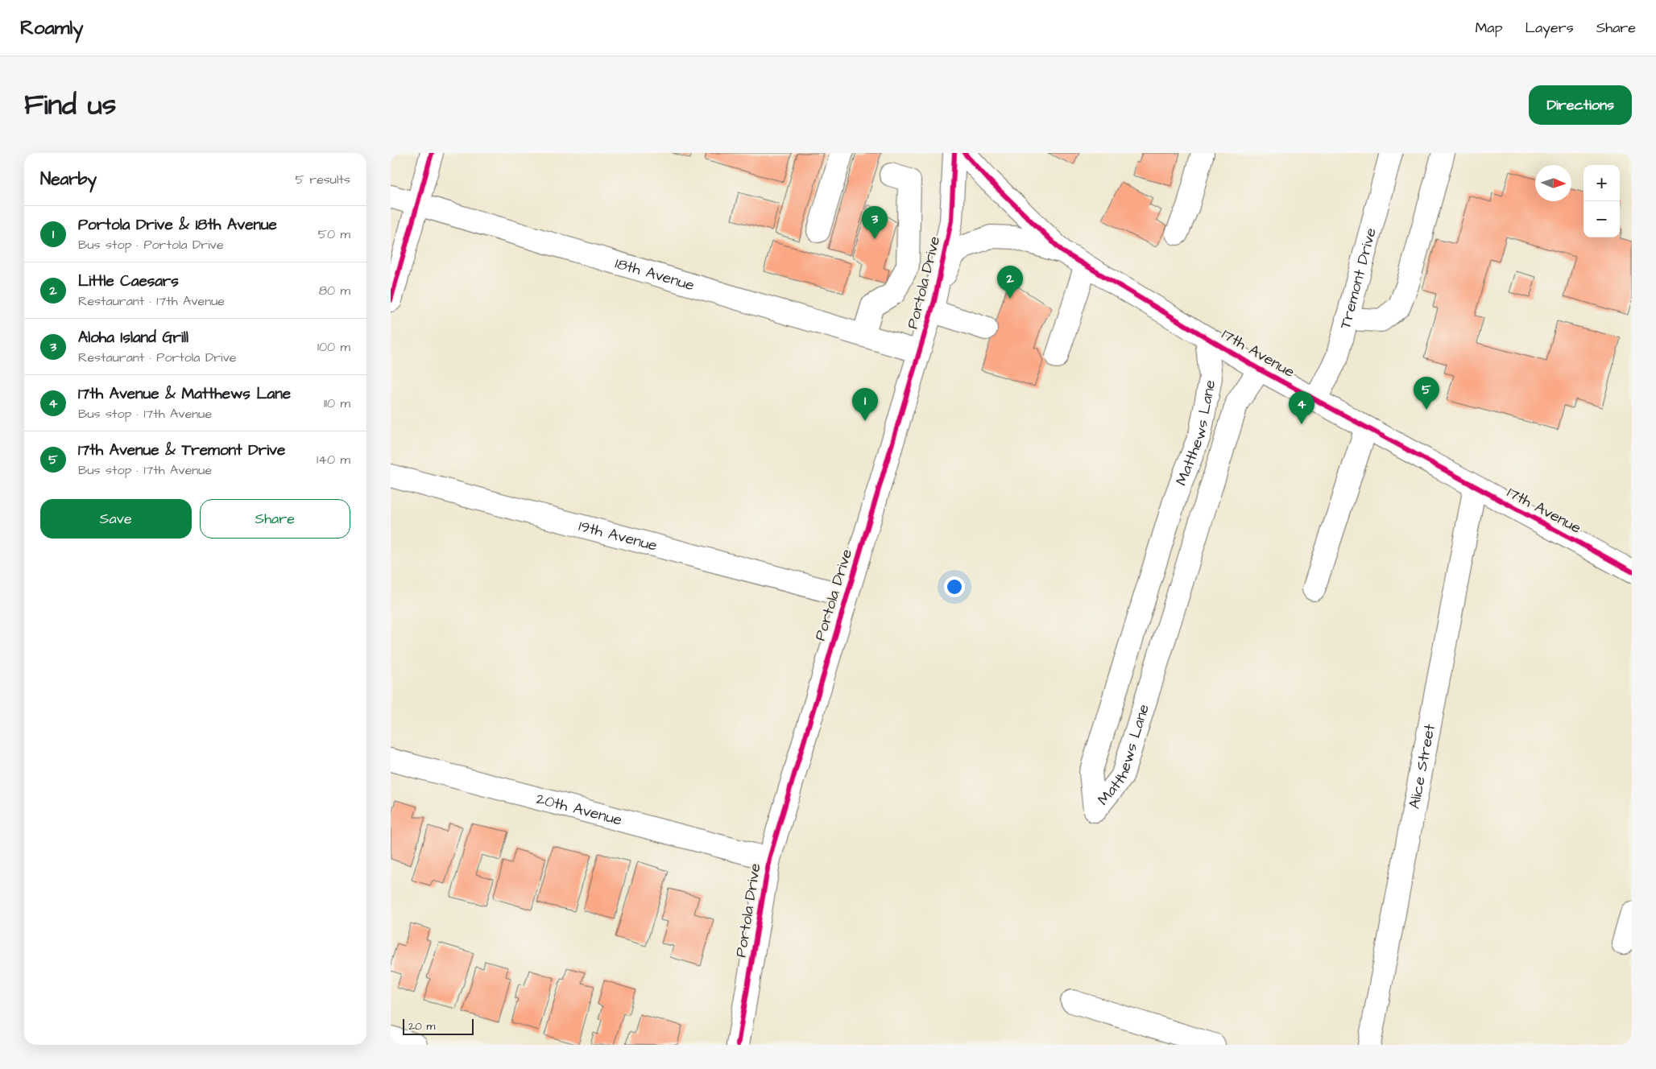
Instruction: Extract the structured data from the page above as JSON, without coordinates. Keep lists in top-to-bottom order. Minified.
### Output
{"streets":{"street":["18th Avenue","Tremont Drive","Portola Drive","17th Avenue","Matthews Lane","19th Avenue","Alice Street","20th Avenue"]},"crossings":[["18th Avenue","Portola Drive"],["Tremont Drive","17th Avenue"],["Portola Drive","19th Avenue"],["Portola Drive","20th Avenue"],["17th Avenue","Matthews Lane"],["17th Avenue","Alice Street"]],"scale_bar":"20 m","north":"right","page":{"header":"Roamly","nav":["Map","Layers","Share"],"title":"Find us","buttons":["Directions",["Save","Share"]],"heading":["Nearby","5 results"],"map_buttons":["+","−"],"list":[{"mark":"1","name":"Portola Drive & 18th Avenue","note":"Bus stop · Portola Drive","value":"50 m"},{"mark":"2","name":"Little Caesars","note":"Restaurant · 17th Avenue","value":"80 m"},{"mark":"3","name":"Aloha Island Grill","note":"Restaurant · Portola Drive","value":"100 m"},{"mark":"4","name":"17th Avenue & Matthews Lane","note":"Bus stop · 17th Avenue","value":"110 m"},{"mark":"5","name":"17th Avenue & Tremont Drive","note":"Bus stop · 17th Avenue","value":"140 m"}],"pins":["3","2","5","1","4"],"scale":"20 m"}}
